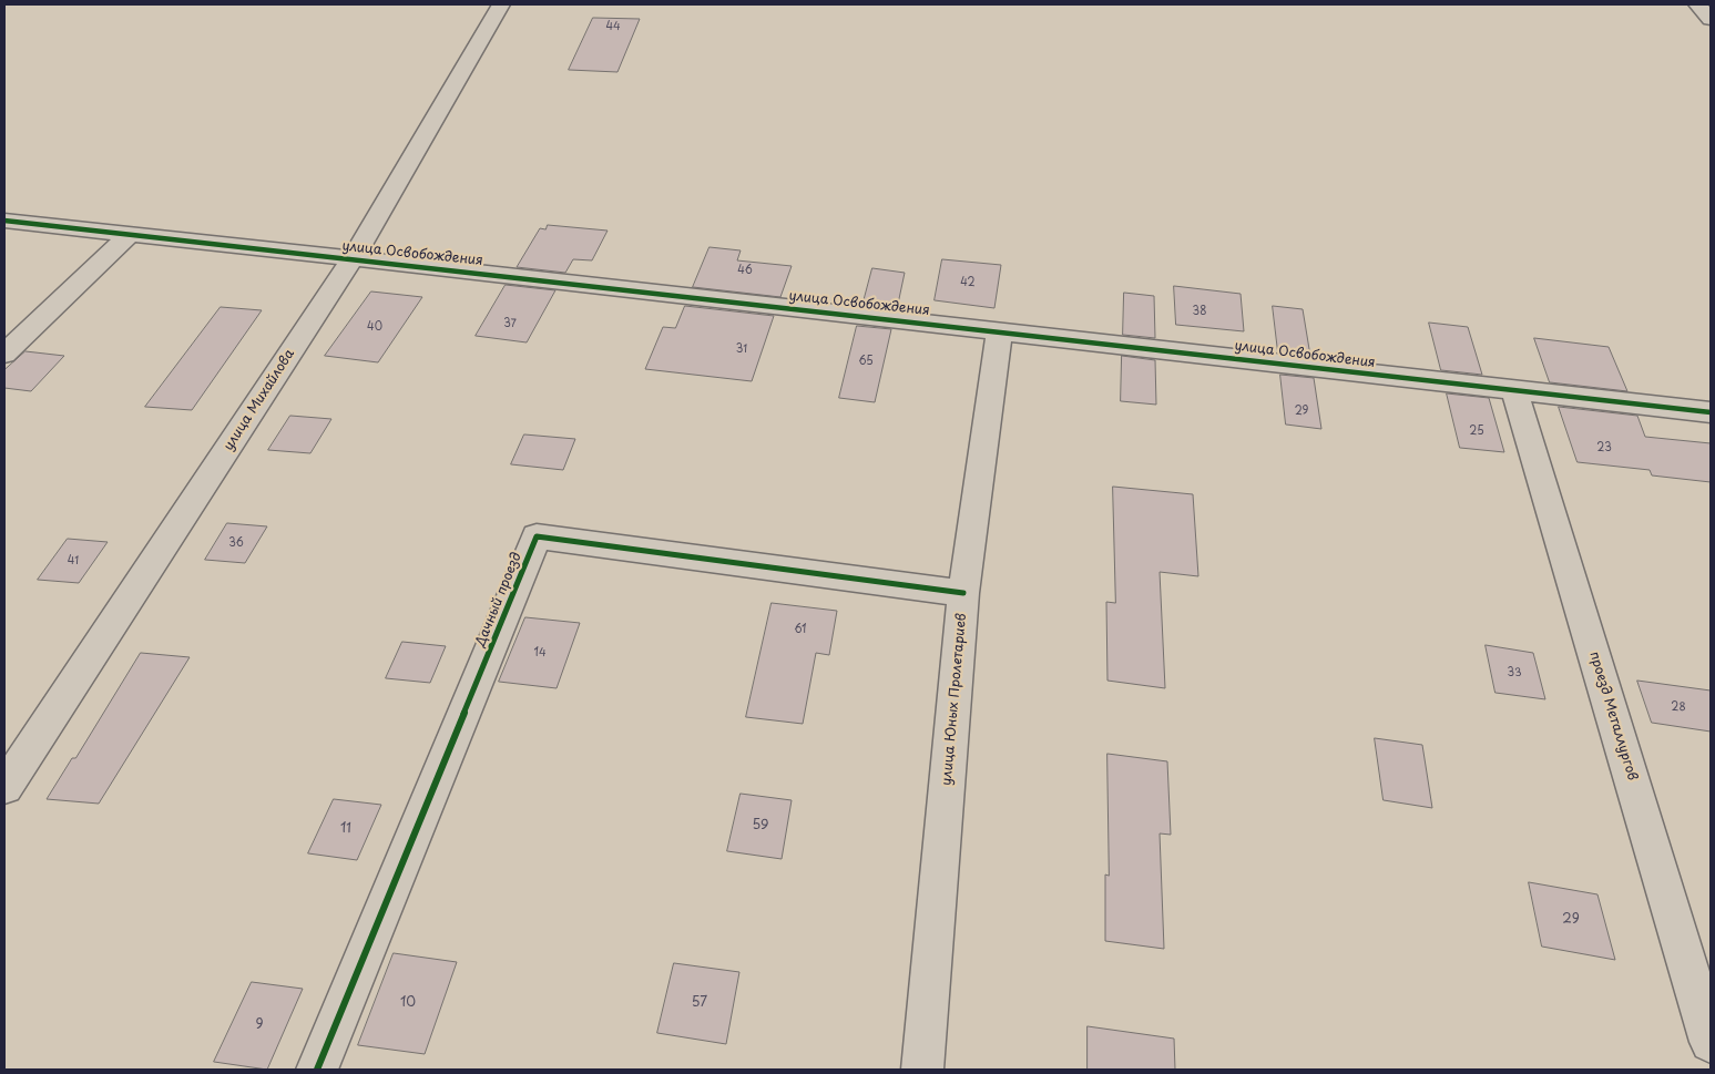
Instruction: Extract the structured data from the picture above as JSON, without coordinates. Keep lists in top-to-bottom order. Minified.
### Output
{"streets":{"street":["улица Освобождения","улица Михайлова","Дачный проезд","улица Юных Пролетариев","проезд Металлургов"]},"crossings":[["улица Освобождения","улица Михайлова"],["улица Освобождения","улица Юных Пролетариев"],["улица Освобождения","проезд Металлургов"],["Дачный проезд","улица Юных Пролетариев"]],"house_numbers":["44","46","42","38","37","40","31","65","29","25","23","36","41","61","14","33","28","59","11","29","10","57","9"]}
